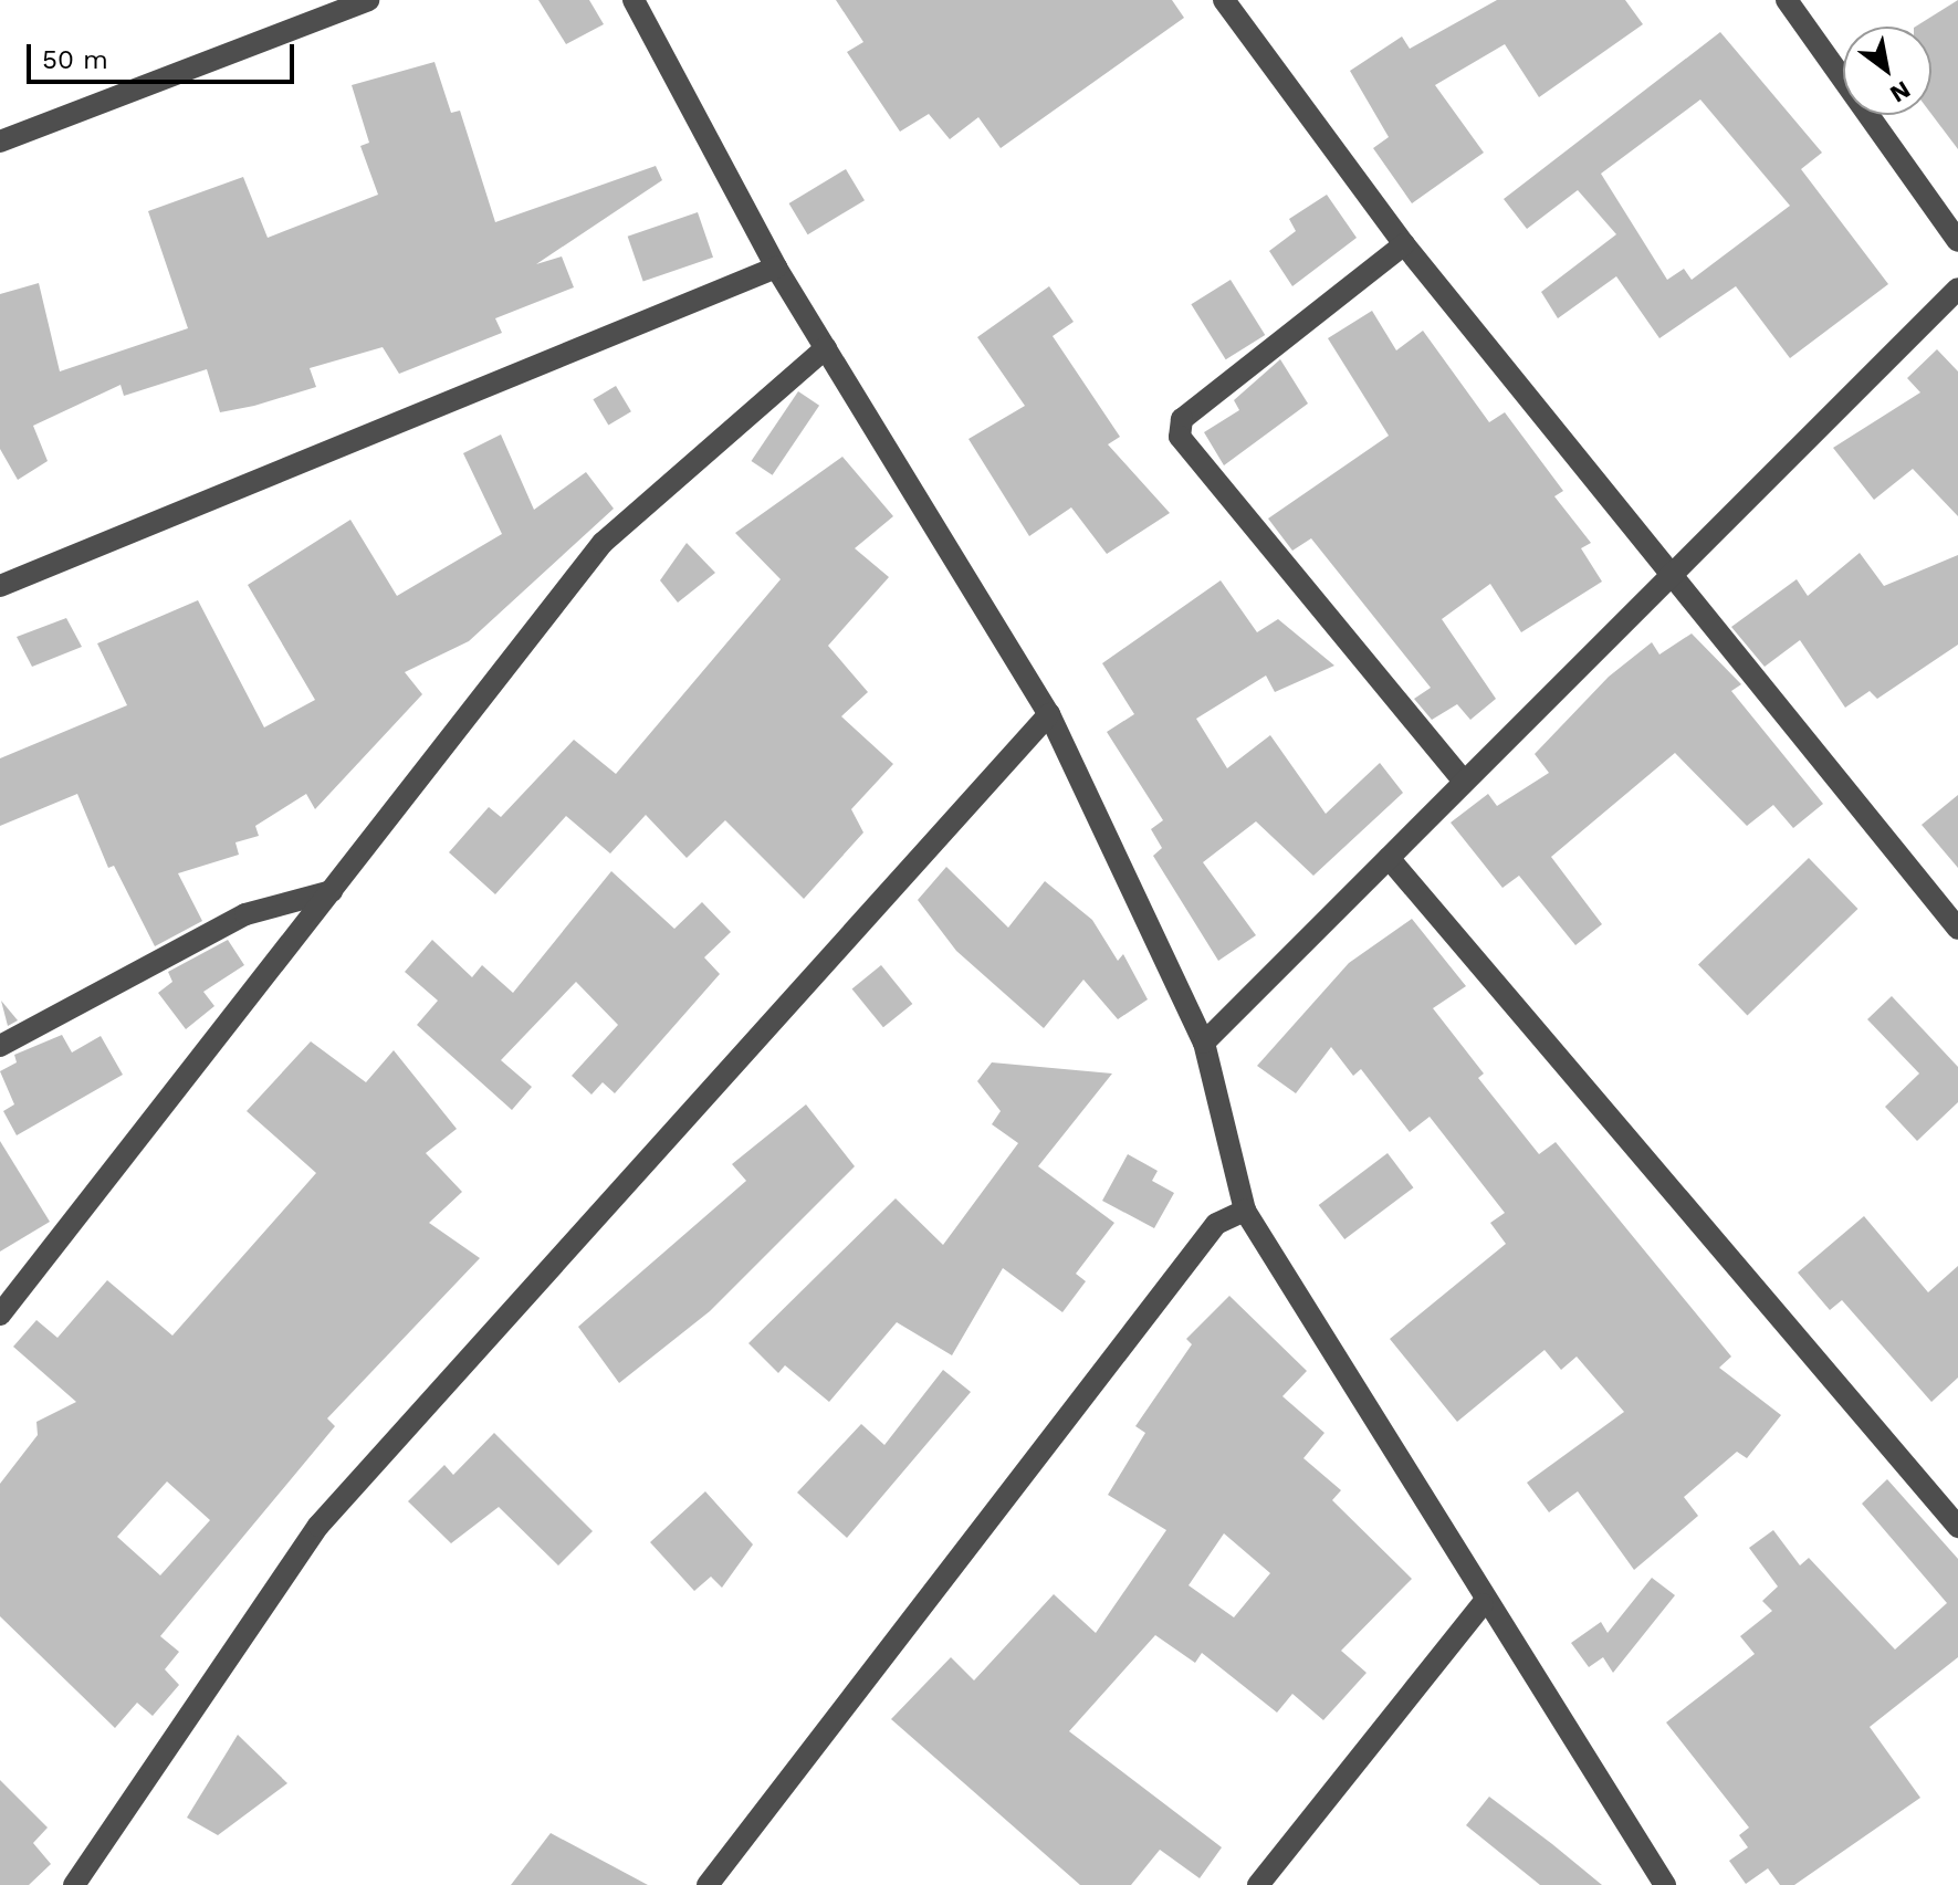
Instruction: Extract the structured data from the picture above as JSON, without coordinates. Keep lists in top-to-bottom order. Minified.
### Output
{"scale_bar":"50 m","north":"bottom right"}
